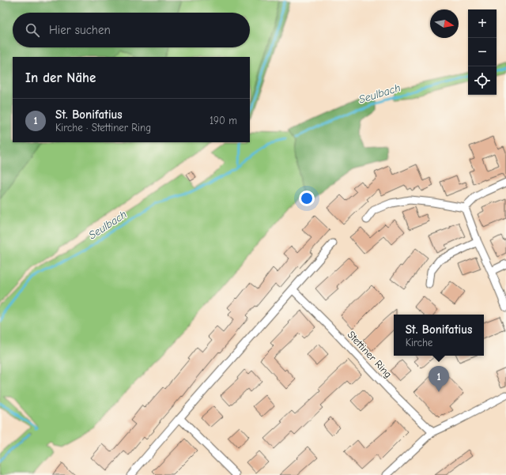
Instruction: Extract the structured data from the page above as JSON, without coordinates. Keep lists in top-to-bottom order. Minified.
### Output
{"streets":{"street":["Stettiner Ring"]},"water":["Seulbach"],"north":"right","page":{"map_buttons":["+","−"],"search":"Hier suchen","heading":"In der Nähe","list":[{"mark":"1","name":"St. Bonifatius","note":"Kirche · Stettiner Ring","value":"190 m"}],"popup":["St. Bonifatius","Kirche"],"pins":"1"}}
